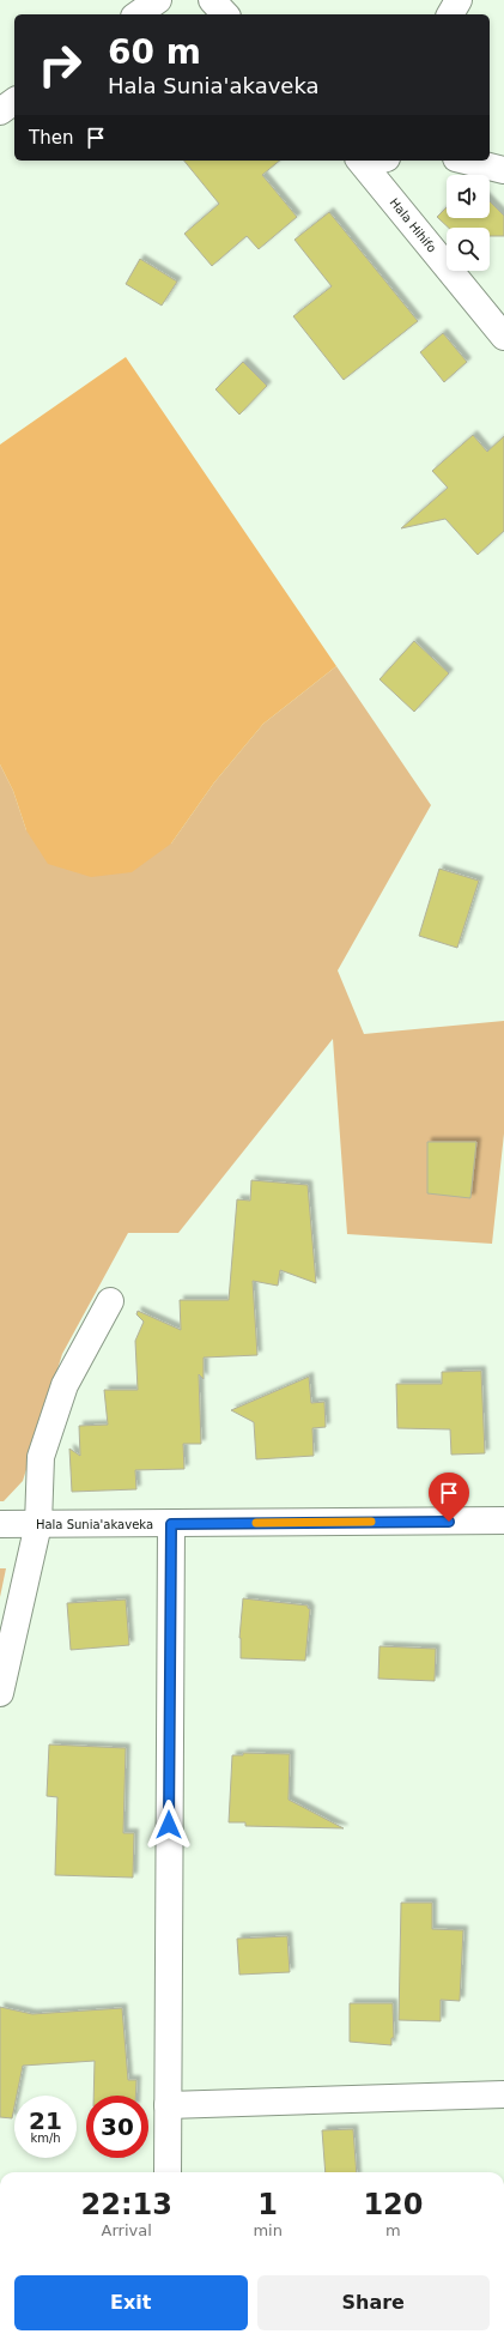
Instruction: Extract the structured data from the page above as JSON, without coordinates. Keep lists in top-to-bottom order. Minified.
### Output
{"streets":{"street":["Hala Hihifo","Hala Sunia'akaveka"]},"page":{"turn":["60 m","Hala Sunia'akaveka"],"then":"Then","speed":"21 km/h","limit":"30","eta":["22:13","Arrival","1","min","120","m"],"buttons":["Exit","Share"]}}
